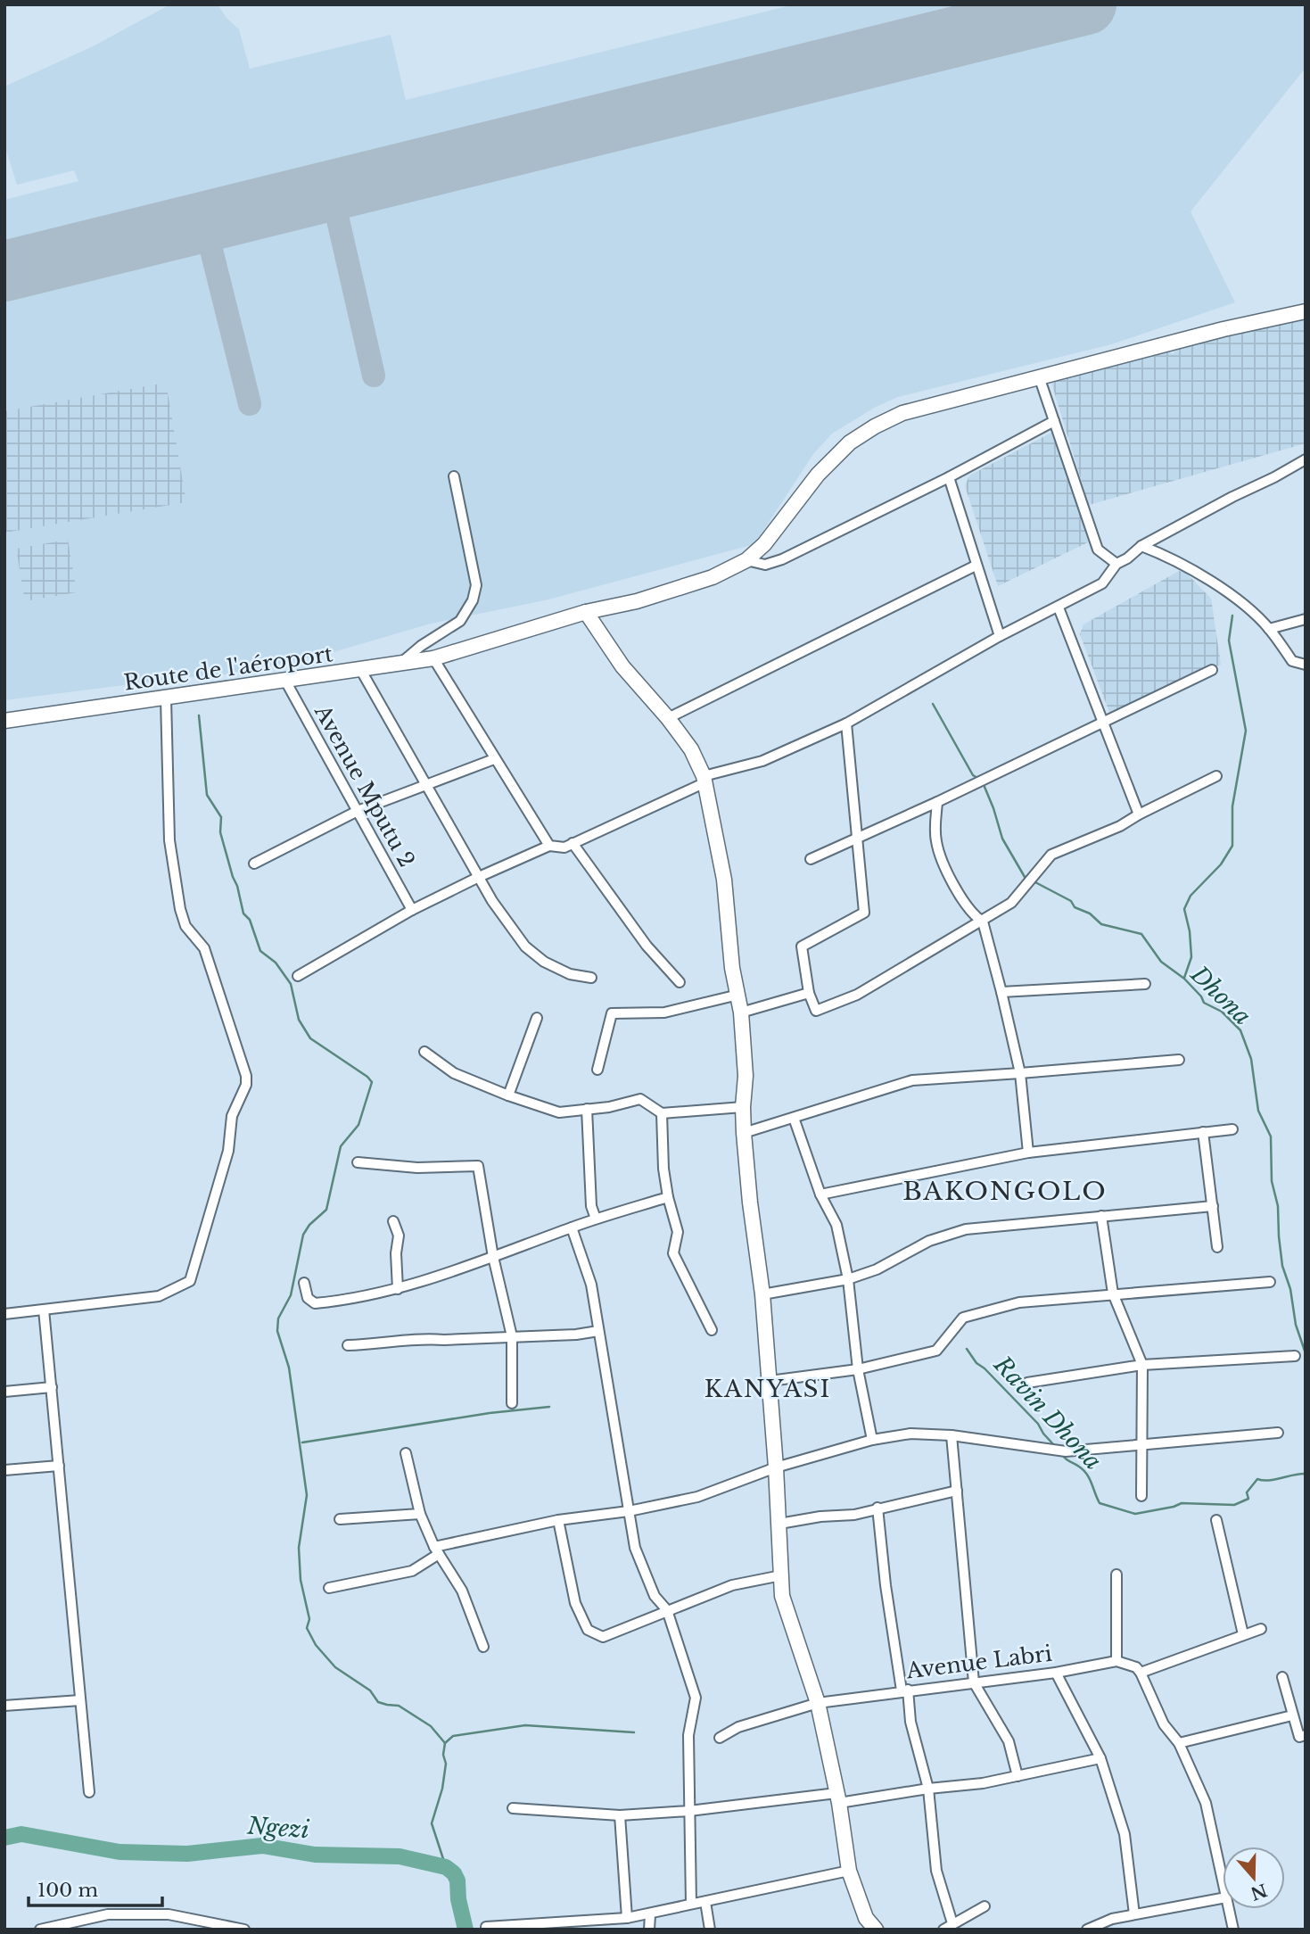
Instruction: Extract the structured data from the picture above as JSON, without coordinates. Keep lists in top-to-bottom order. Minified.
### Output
{"streets":{"street":["Route de l'aéroport","Avenue Mputu 2","Avenue Labri"]},"crossings":[["Route de l'aéroport","Avenue Mputu 2"]],"districts":["BAKONGOLO","KANYASI"],"water":["Dhona","Ravin Dhona","Ngezi"],"scale_bar":"100 m","north":"bottom"}
